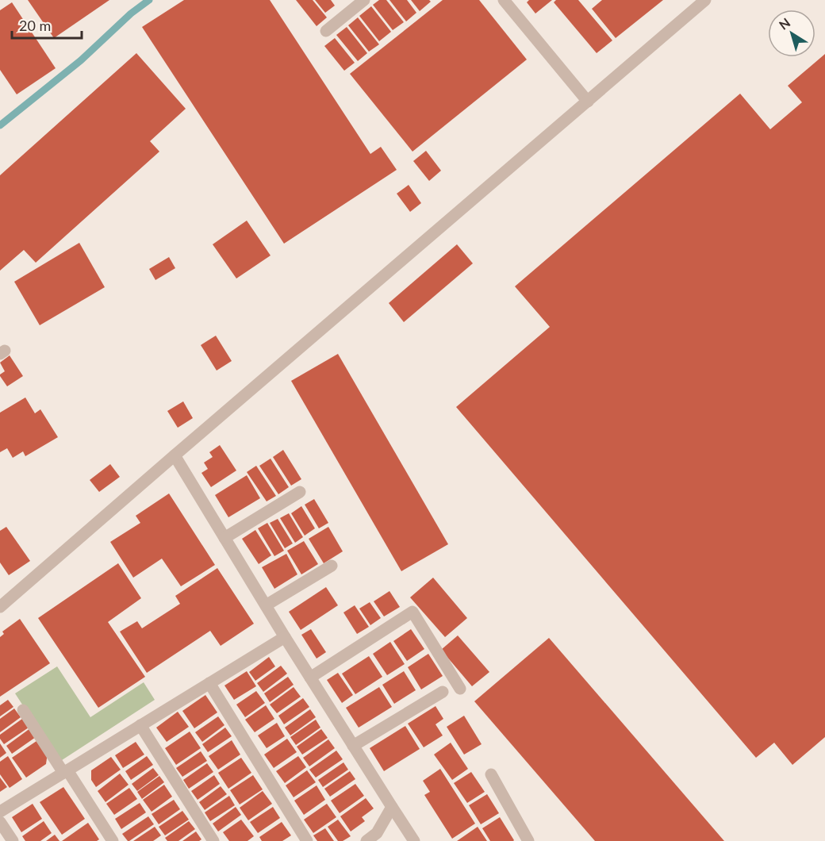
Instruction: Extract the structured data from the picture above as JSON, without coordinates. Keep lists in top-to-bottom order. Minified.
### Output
{"scale_bar":"20 m","north":"top left"}
